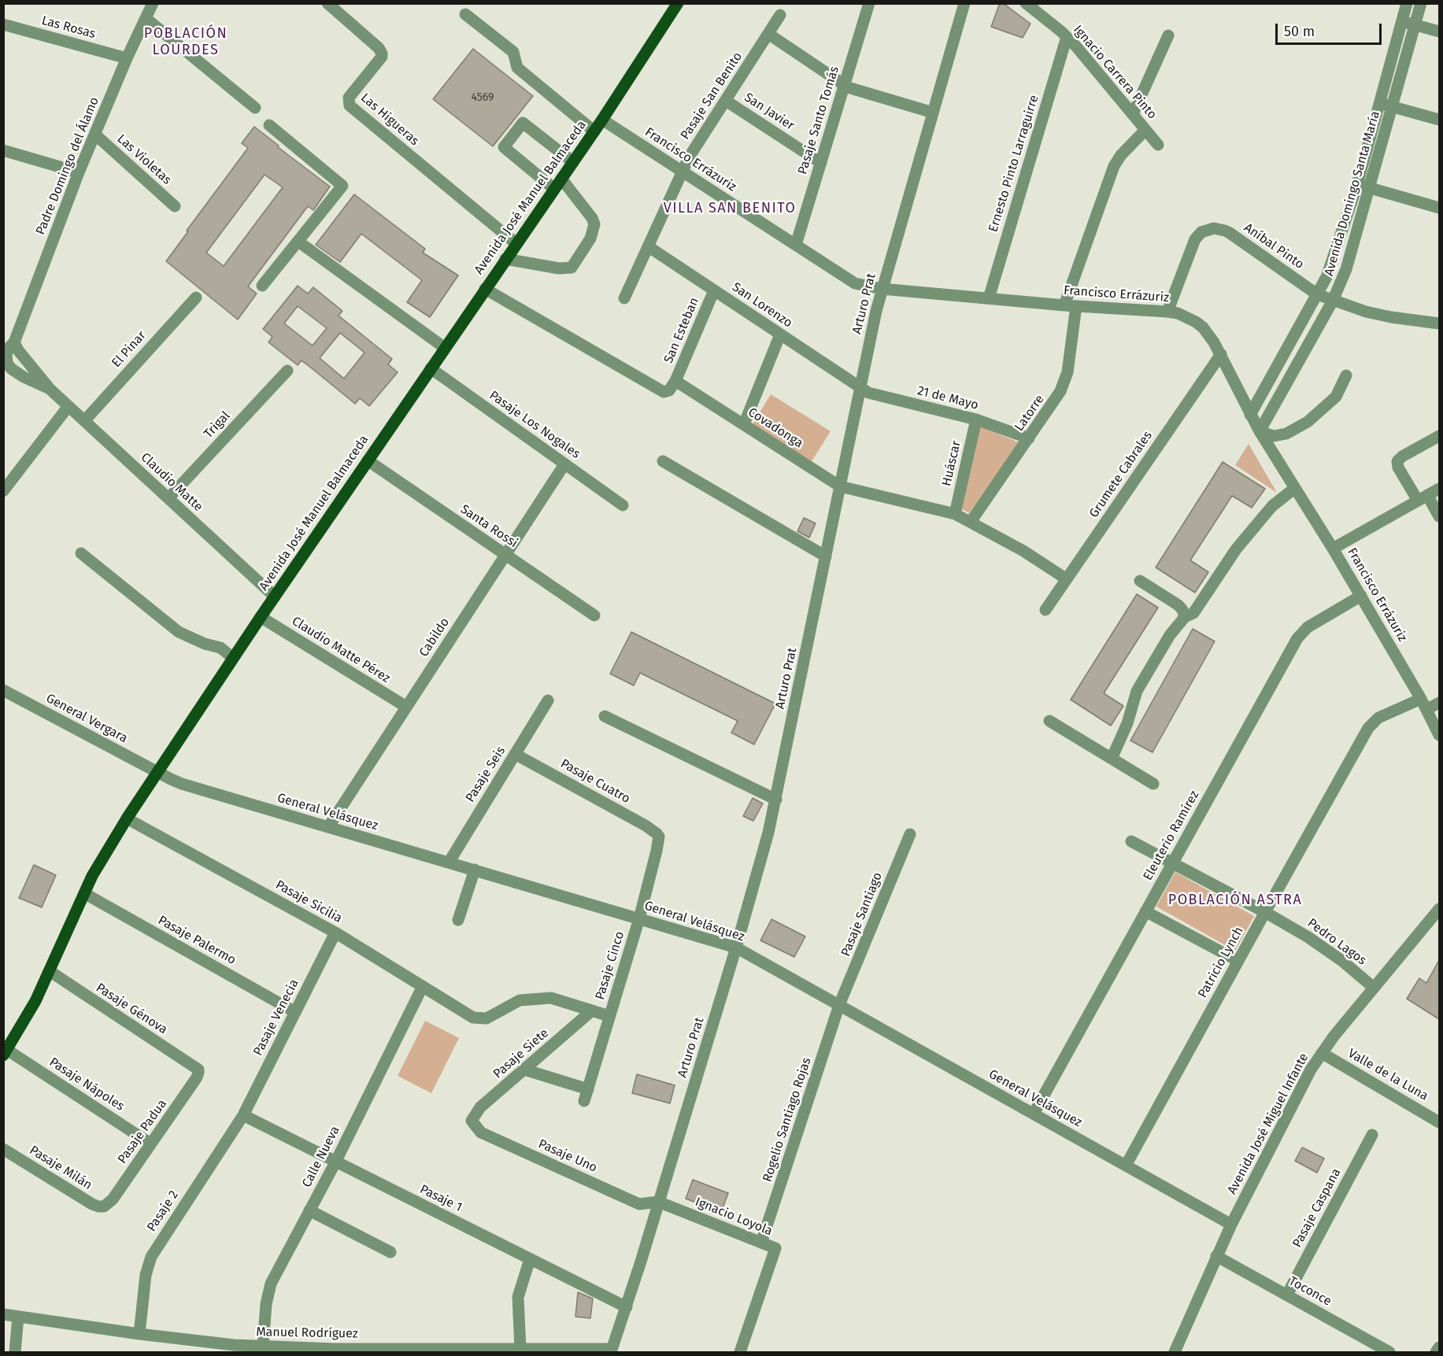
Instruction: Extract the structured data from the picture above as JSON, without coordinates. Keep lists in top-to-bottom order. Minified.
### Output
{"streets":{"main road":["Avenida José Manuel Balmaceda"],"street":["Las Rosas","Ignacio Carrera Pinto","Pasaje San Benito","San Javier","Las Higueras","Pasaje Santo Tomás","Las Violetas","Francisco Errázuriz","Ernesto Pinto Larraguirre","Padre Domingo del Álamo","Avenida Domingo Santa María","Aníbal Pinto","Arturo Prat","San Lorenzo","San Esteban","El Pinar","21 de Mayo","Latorre","Trigal","Pasaje Los Nogales","Covadonga","Huáscar","Grumete Cabrales","Claudio Matte","Santa Rossi","Cabildo","Claudio Matte Pérez","General Vergara","Pasaje Seis","Pasaje Cuatro","General Velásquez","Eleuterio Ramírez","Pasaje Sicilia","Pasaje Santiago","Pasaje Palermo","Pedro Lagos","Patricio Lynch","Pasaje Cinco","Pasaje Génova","Pasaje Venecia","Pasaje Siete","Valle de la Luna","Pasaje Nápoles","Rogelio Santiago Rojas","Avenida José Miguel Infante","Pasaje Padua","Pasaje Uno","Calle Nueva","Pasaje Milán","Pasaje 1","Pasaje Caspana","Pasaje 2","Ignacio Loyola","Toconce","Manuel Rodríguez"]},"crossings":[["Las Rosas","Padre Domingo del Álamo"],["Ignacio Carrera Pinto","Ernesto Pinto Larraguirre"],["Ignacio Carrera Pinto","Latorre"],["Pasaje San Benito","San Javier"],["Pasaje San Benito","Francisco Errázuriz"],["Pasaje San Benito","San Lorenzo"],["San Javier","Pasaje Santo Tomás"],["Las Higueras","Avenida José Manuel Balmaceda"],["Pasaje Santo Tomás","Francisco Errázuriz"],["Las Violetas","Padre Domingo del Álamo"],["Francisco Errázuriz","Ernesto Pinto Larraguirre"],["Francisco Errázuriz","Avenida Domingo Santa María"],["Francisco Errázuriz","Avenida José Manuel Balmaceda"],["Francisco Errázuriz","Aníbal Pinto"],["Francisco Errázuriz","Arturo Prat"],["Francisco Errázuriz","Latorre"],["Francisco Errázuriz","Grumete Cabrales"],["Francisco Errázuriz","Eleuterio Ramírez"],["Francisco Errázuriz","Patricio Lynch"],["Padre Domingo del Álamo","Claudio Matte"],["Avenida Domingo Santa María","Aníbal Pinto"],["Avenida José Manuel Balmaceda","Pasaje Los Nogales"],["Avenida José Manuel Balmaceda","Claudio Matte"],["Avenida José Manuel Balmaceda","Santa Rossi"],["Avenida José Manuel Balmaceda","Claudio Matte Pérez"],["Avenida José Manuel Balmaceda","General Vergara"],["Avenida José Manuel Balmaceda","General Velásquez"],["Avenida José Manuel Balmaceda","Pasaje Sicilia"],["Avenida José Manuel Balmaceda","Pasaje Palermo"],["Avenida José Manuel Balmaceda","Pasaje Génova"],["Avenida José Manuel Balmaceda","Pasaje Nápoles"],["Arturo Prat","San Lorenzo"],["Arturo Prat","21 de Mayo"],["Arturo Prat","Covadonga"],["Arturo Prat","General Velásquez"],["Arturo Prat","Pasaje Uno"],["Arturo Prat","Pasaje 1"],["Arturo Prat","Ignacio Loyola"],["Arturo Prat","Manuel Rodríguez"],["San Lorenzo","San Esteban"],["San Lorenzo","21 de Mayo"],["San Esteban","Covadonga"],["El Pinar","Claudio Matte"],["21 de Mayo","Latorre"],["21 de Mayo","Huáscar"],["Latorre","Covadonga"],["Trigal","Claudio Matte"],["Pasaje Los Nogales","Cabildo"],["Covadonga","Huáscar"],["Covadonga","Grumete Cabrales"],["Santa Rossi","Cabildo"],["Cabildo","Claudio Matte Pérez"],["Cabildo","General Velásquez"],["General Vergara","General Velásquez"],["Pasaje Seis","Pasaje Cuatro"],["Pasaje Seis","General Velásquez"],["Pasaje Cuatro","Pasaje Cinco"],["General Velásquez","Eleuterio Ramírez"],["General Velásquez","Pasaje Santiago"],["General Velásquez","Patricio Lynch"],["General Velásquez","Pasaje Cinco"],["General Velásquez","Rogelio Santiago Rojas"],["General Velásquez","Avenida José Miguel Infante"],["Eleuterio Ramírez","Pedro Lagos"],["Pasaje Sicilia","Pasaje Venecia"],["Pasaje Sicilia","Pasaje Siete"],["Pasaje Sicilia","Calle Nueva"],["Pasaje Santiago","Rogelio Santiago Rojas"],["Pasaje Palermo","Pasaje Venecia"],["Pedro Lagos","Patricio Lynch"],["Pedro Lagos","Avenida José Miguel Infante"],["Pasaje Génova","Pasaje Padua"],["Pasaje Venecia","Pasaje 1"],["Pasaje Venecia","Pasaje 2"],["Pasaje Siete","Pasaje Uno"],["Valle de la Luna","Avenida José Miguel Infante"],["Pasaje Nápoles","Pasaje Padua"],["Rogelio Santiago Rojas","Ignacio Loyola"],["Avenida José Miguel Infante","Toconce"],["Pasaje Padua","Pasaje Milán"],["Pasaje Uno","Ignacio Loyola"],["Calle Nueva","Pasaje 1"],["Calle Nueva","Manuel Rodríguez"],["Pasaje 1","Pasaje 2"],["Pasaje Caspana","Toconce"],["Pasaje 2","Manuel Rodríguez"]],"districts":["POBLACIÓN LOURDES","VILLA SAN BENITO","POBLACIÓN ASTRA"],"house_numbers":["4569"],"scale_bar":"50 m"}
